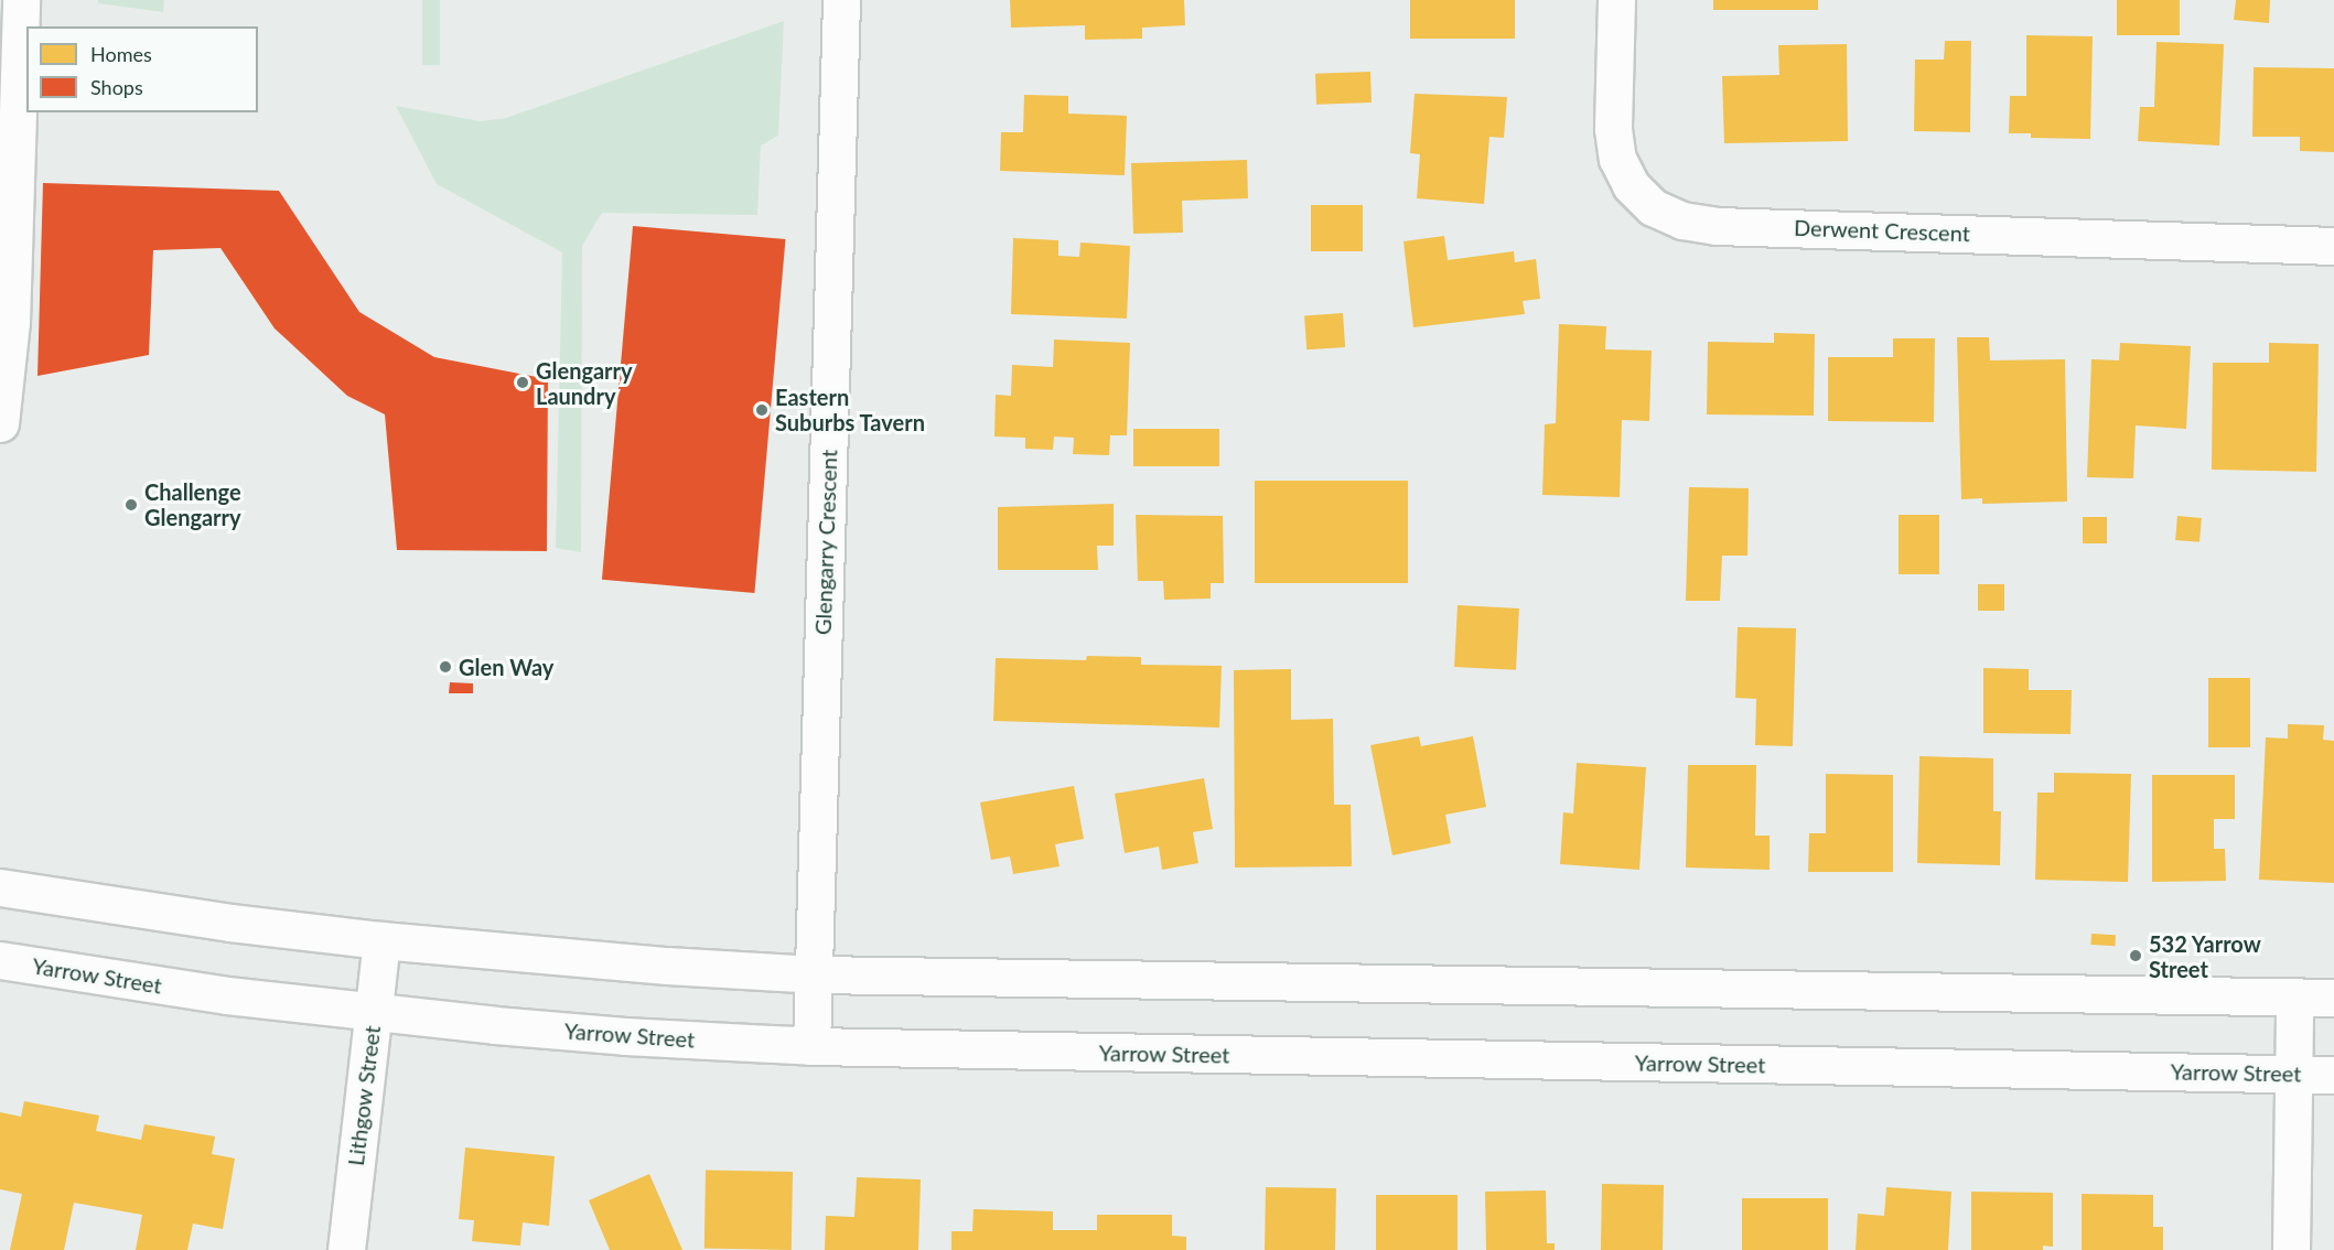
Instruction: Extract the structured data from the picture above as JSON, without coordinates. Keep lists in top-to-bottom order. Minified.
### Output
{"streets":{"street":["Derwent Crescent","Glengarry Crescent","Yarrow Street","Lithgow Street"]},"crossings":[["Glengarry Crescent","Yarrow Street"],["Yarrow Street","Lithgow Street"]],"places":["Glengarry Laundry","Eastern Suburbs Tavern","Challenge Glengarry","Glen Way","532 Yarrow Street"],"legend":["Homes","Shops"]}
